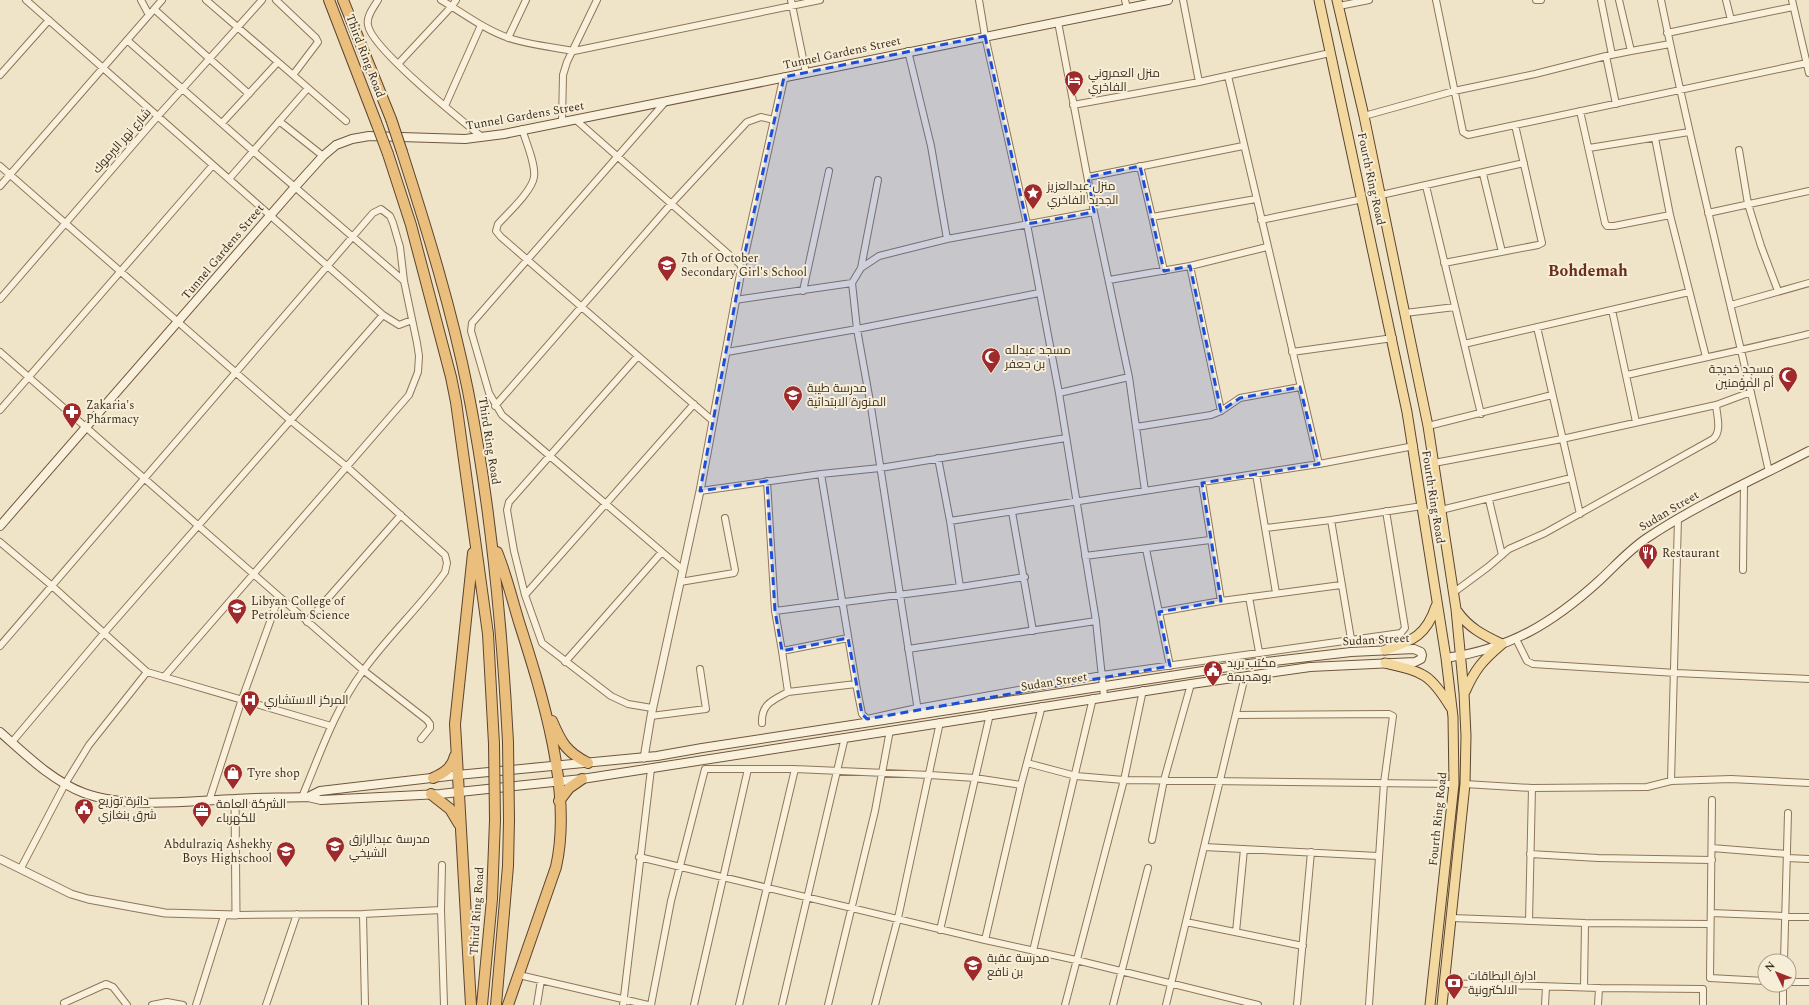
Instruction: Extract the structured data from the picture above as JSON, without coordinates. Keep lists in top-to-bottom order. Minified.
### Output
{"streets":{"highway":["Third Ring Road"],"main road":["Tunnel Gardens Street","Fourth Ring Road","Sudan Street"],"street":["شارع نهر اليرموك"]},"crossings":[["Fourth Ring Road","Sudan Street"]],"districts":["Bohdemah"],"places":{"hotel":["منزل العمروني الفاخري"],"place":["منزل عبدالعزيز الجديد الفاخري"],"school or university":["7th of October Secondary Girl's School","مدرسة طيبة المنورة الابتدائية","Libyan College of Petroleum Science","مدرسة عبدالرازق الشيخي","Abdulraziq Ashekhy Boys Highschool","مدرسة عقبة بن نافع"],"mosque":["مسجد عبدلله بن جعفر","مسجد خديجة أم المؤمنين"],"pharmacy":["Zakaria's Pharmacy"],"restaurant":["Restaurant"],"public building":["مكتب بريد بوهديمة","دائرة توزيع شرق بنغازي"],"hospital":["المركز الاستشاري"],"shop":["Tyre shop"],"office":["الشركة العامة للكهرباء"],"bank":["ادارة البطاقات الالكترونية"]},"north":"top left"}
